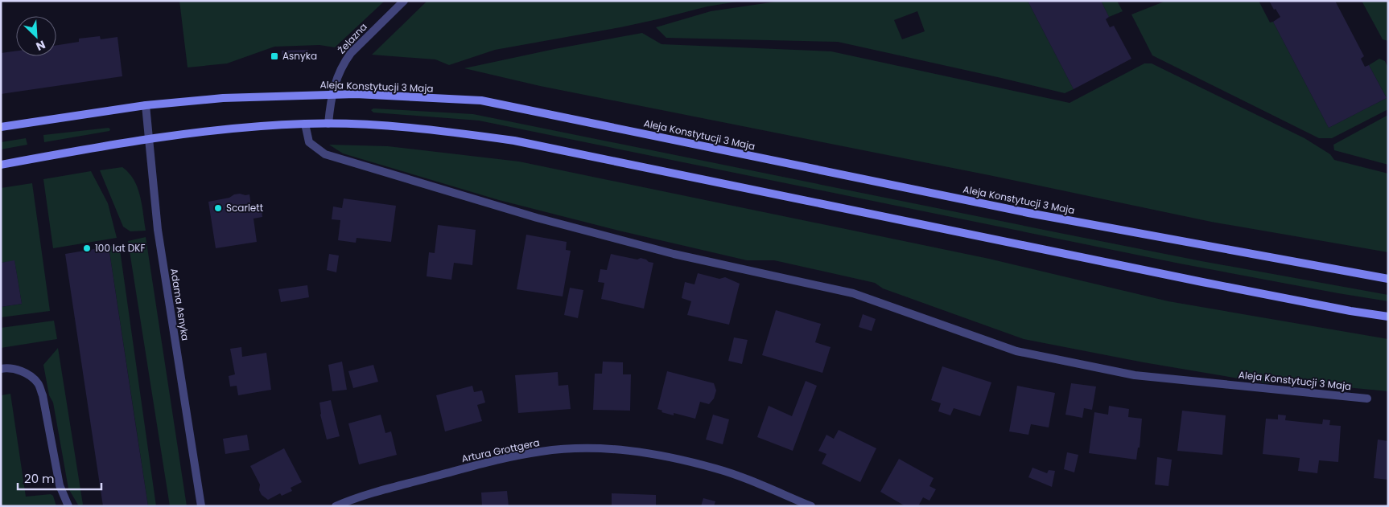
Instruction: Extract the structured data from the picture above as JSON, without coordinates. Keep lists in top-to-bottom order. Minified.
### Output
{"streets":{"main road":["Aleja Konstytucji 3 Maja"],"street":["Żelazna","Adama Asnyka","Artura Grottgera"]},"crossings":[["Żelazna","Aleja Konstytucji 3 Maja"],["Aleja Konstytucji 3 Maja","Adama Asnyka"]],"places":{"transit":["Asnyka"],"other":["Scarlett","100 lat DKF"]},"scale_bar":"20 m","north":"bottom right"}
